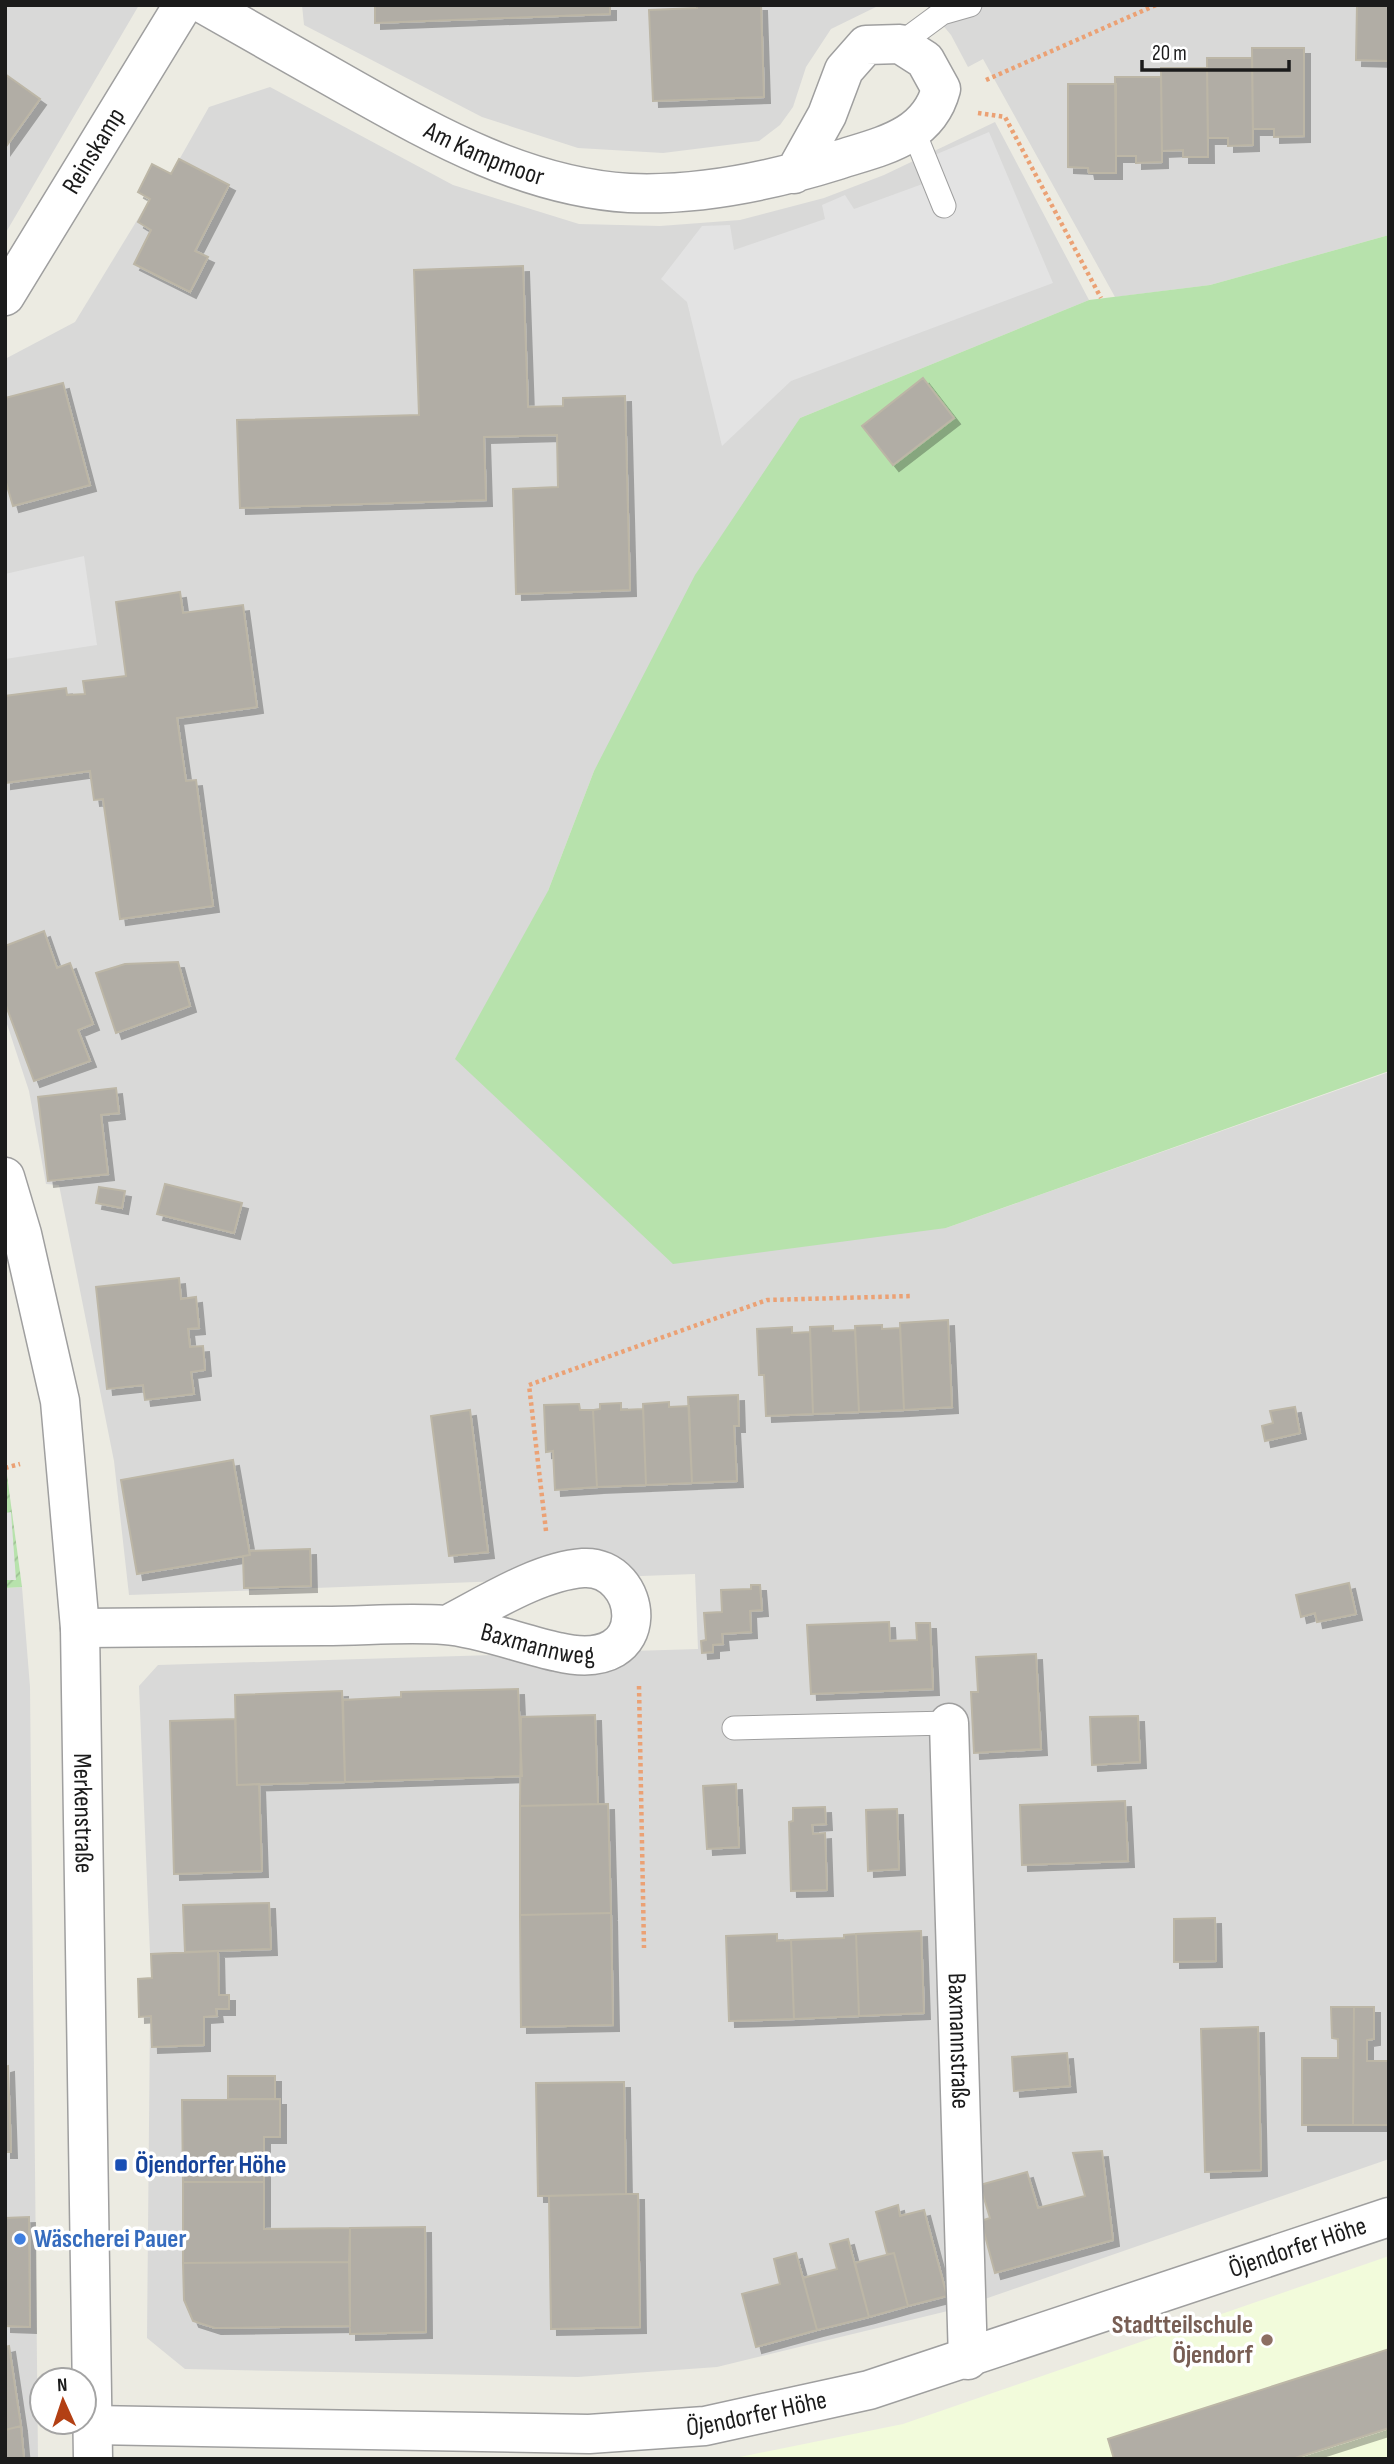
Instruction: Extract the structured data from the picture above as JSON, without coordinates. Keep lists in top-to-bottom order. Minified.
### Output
{"streets":{"street":["Reinskamp","Am Kampmoor","Baxmannweg","Merkenstraße","Baxmannstraße","Öjendorfer Höhe"]},"crossings":[["Baxmannweg","Merkenstraße"],["Merkenstraße","Öjendorfer Höhe"],["Baxmannstraße","Öjendorfer Höhe"]],"places":{"transit":["Öjendorfer Höhe"],"other":["Wäscherei Pauer","Stadtteilschule Öjendorf"]},"scale_bar":"20 m","north":"top"}
